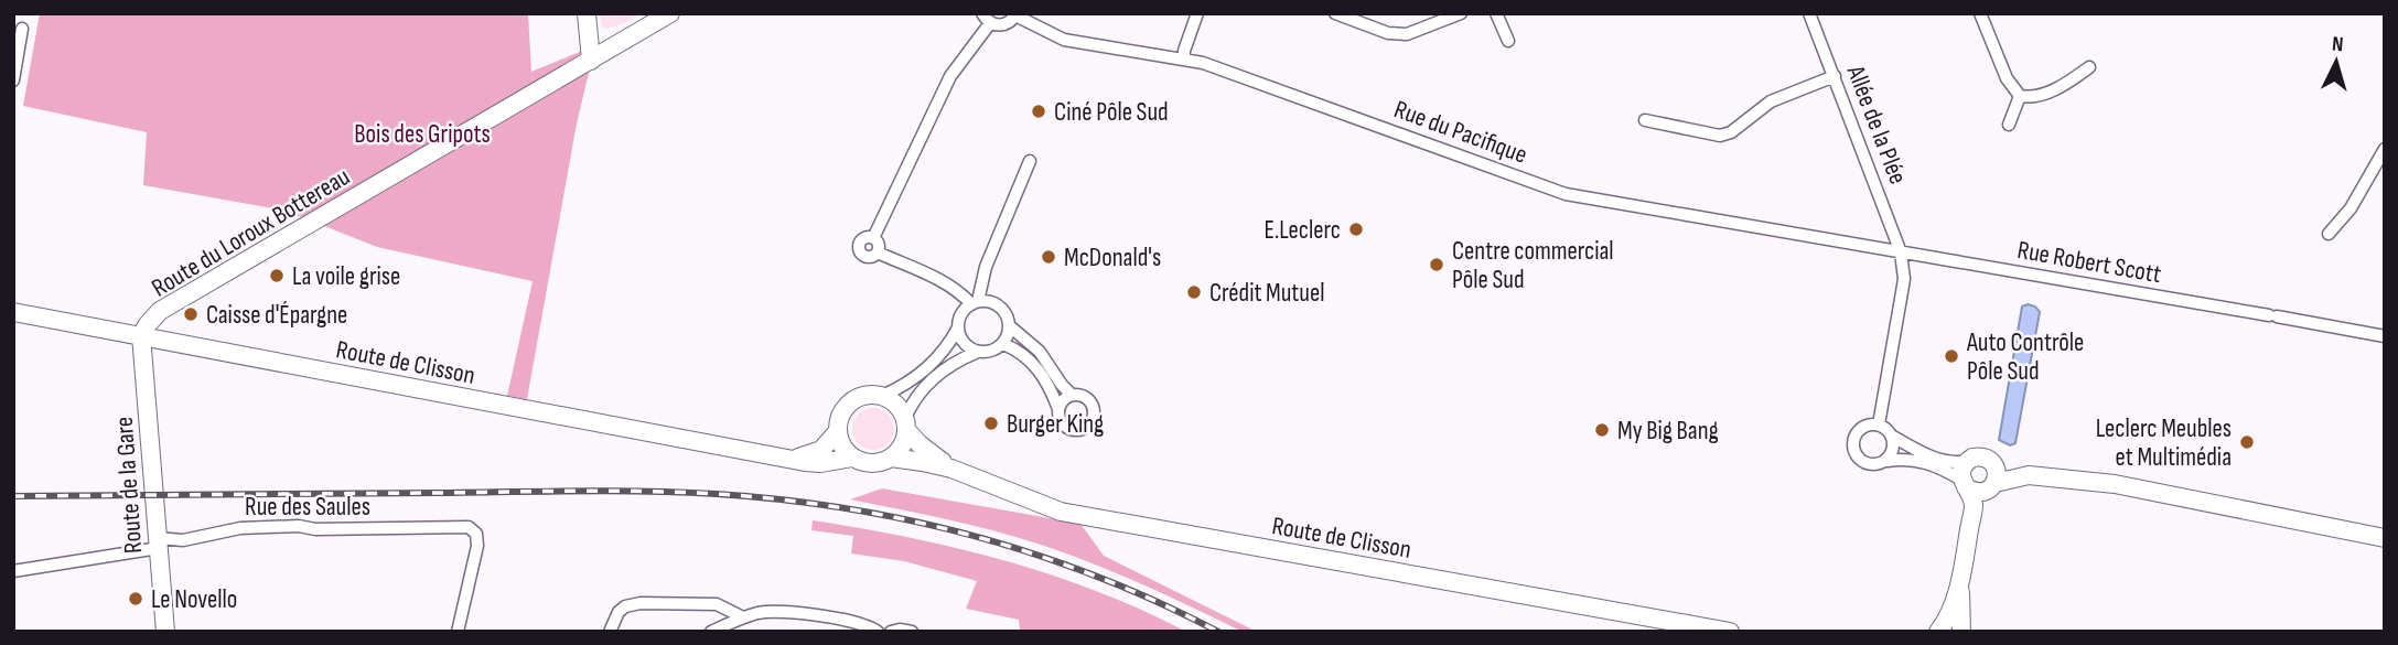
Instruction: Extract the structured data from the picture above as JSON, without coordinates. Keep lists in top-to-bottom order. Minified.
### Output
{"streets":{"main road":["Route du Loroux Bottereau","Route de Clisson","Route de la Gare"],"street":["Allée de la Plée","Rue du Pacifique","Rue Robert Scott","Rue des Saules"]},"crossings":[["Allée de la Plée","Rue du Pacifique"],["Allée de la Plée","Rue Robert Scott"],["Rue du Pacifique","Rue Robert Scott"],["Route du Loroux Bottereau","Route de Clisson"],["Route du Loroux Bottereau","Route de la Gare"],["Route de Clisson","Route de la Gare"],["Route de la Gare","Rue des Saules"]],"parks":["Bois des Gripots"],"places":["Ciné Pôle Sud","E.Leclerc","McDonald's","Centre commercial Pôle Sud","La voile grise","Crédit Mutuel","Caisse d'Épargne","Auto Contrôle Pôle Sud","Burger King","My Big Bang","Leclerc Meubles et Multimédia","Le Novello"],"north":"top"}
